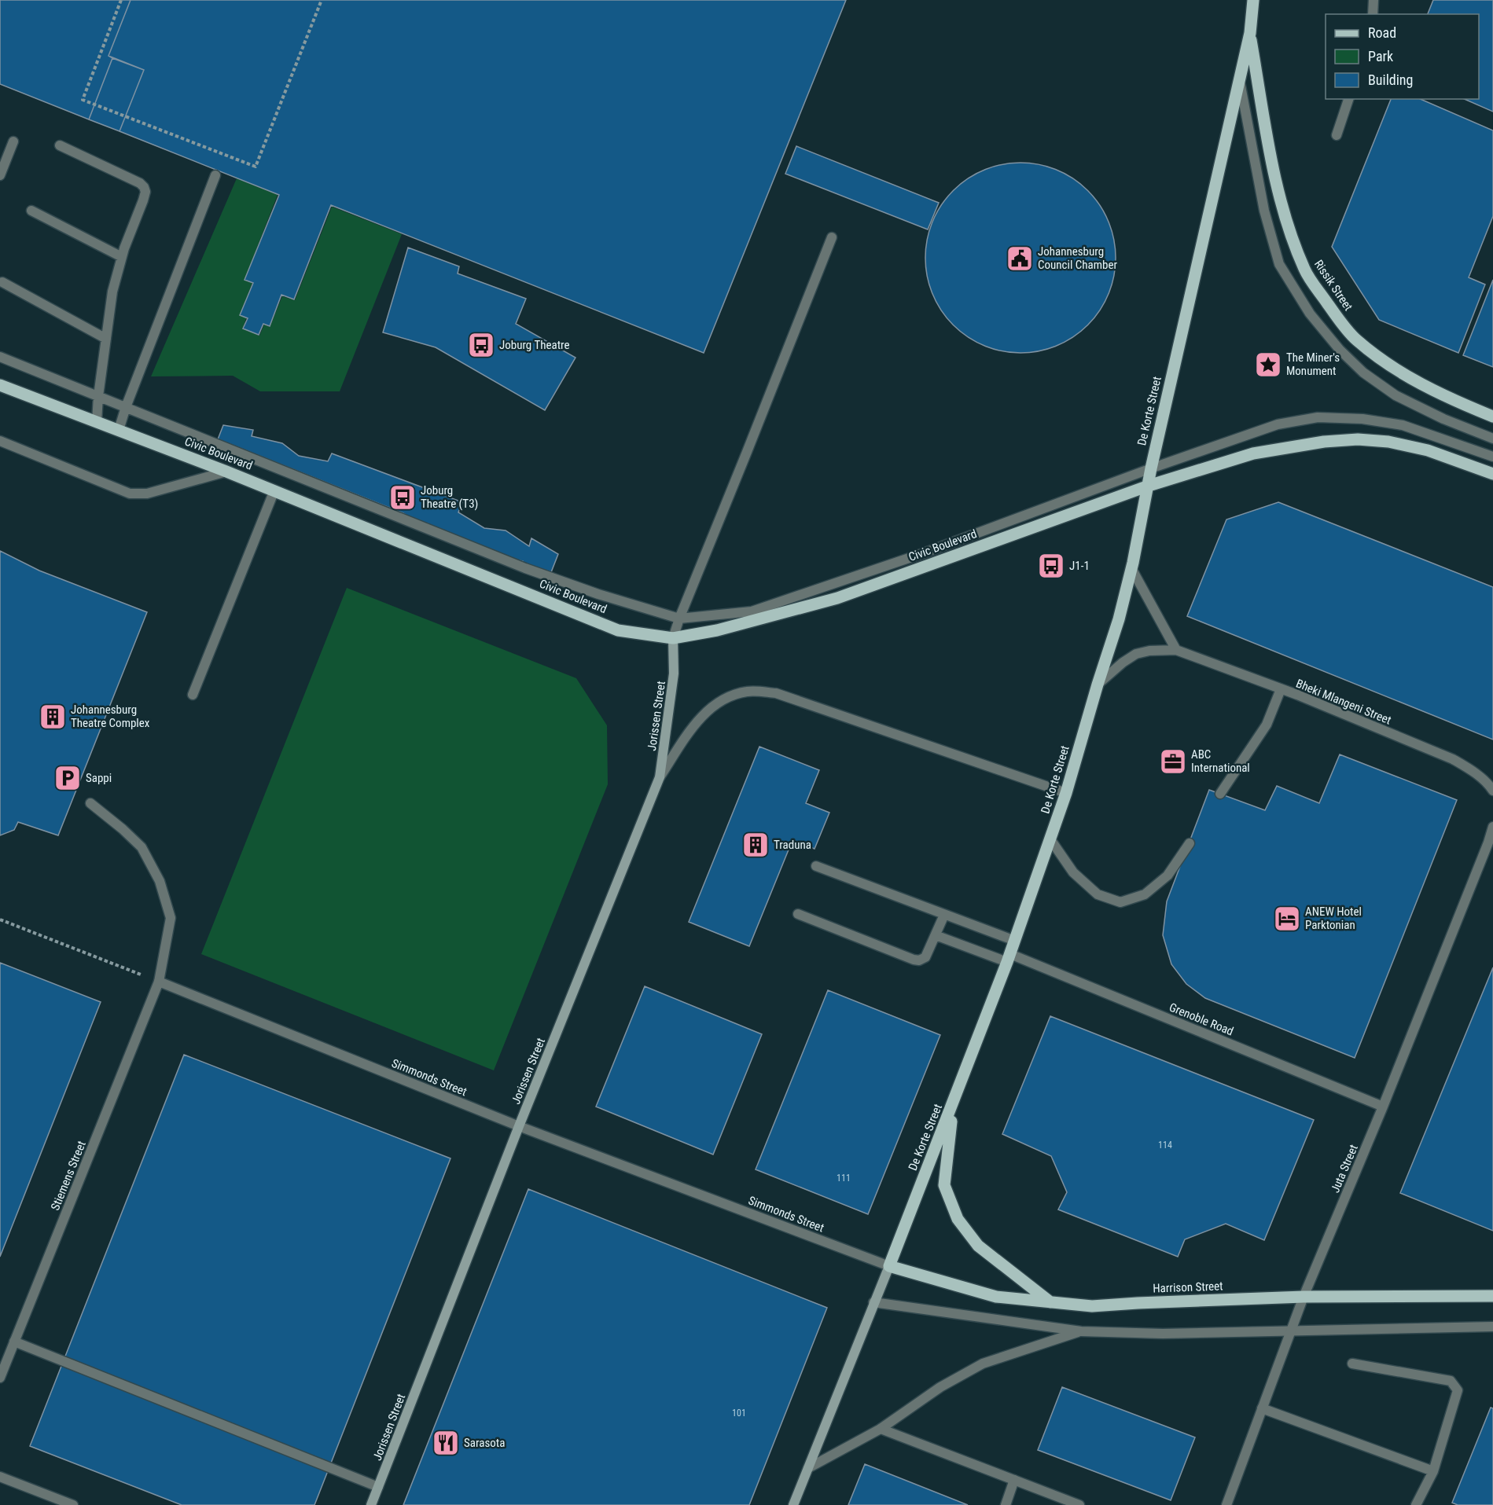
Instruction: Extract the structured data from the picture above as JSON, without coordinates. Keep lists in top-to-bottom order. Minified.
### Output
{"streets":{"main road":["Rissik Street","De Korte Street","Civic Boulevard","Jorissen Street","Harrison Street"],"street":["Bheki Mlangeni Street","Grenoble Road","Simmonds Street","Juta Street","Stiemens Street"]},"crossings":[["Rissik Street","De Korte Street"],["De Korte Street","Civic Boulevard"],["De Korte Street","Bheki Mlangeni Street"],["De Korte Street","Grenoble Road"],["De Korte Street","Simmonds Street"],["De Korte Street","Harrison Street"],["Civic Boulevard","Jorissen Street"],["Jorissen Street","Simmonds Street"],["Grenoble Road","Juta Street"],["Simmonds Street","Stiemens Street"],["Simmonds Street","Harrison Street"],["Juta Street","Harrison Street"]],"places":{"public building":["Johannesburg Council Chamber"],"bus stop":["Joburg Theatre","Joburg Theatre (T3)","J1-1"],"place":["The Miner's Monument"],"building":["Johannesburg Theatre Complex","Traduna"],"office":["ABC International"],"parking":["Sappi"],"hotel":["ANEW Hotel Parktonian"],"restaurant":["Sarasota"]},"house_numbers":["114","111","101"],"legend":["Road","Park","Building"]}
